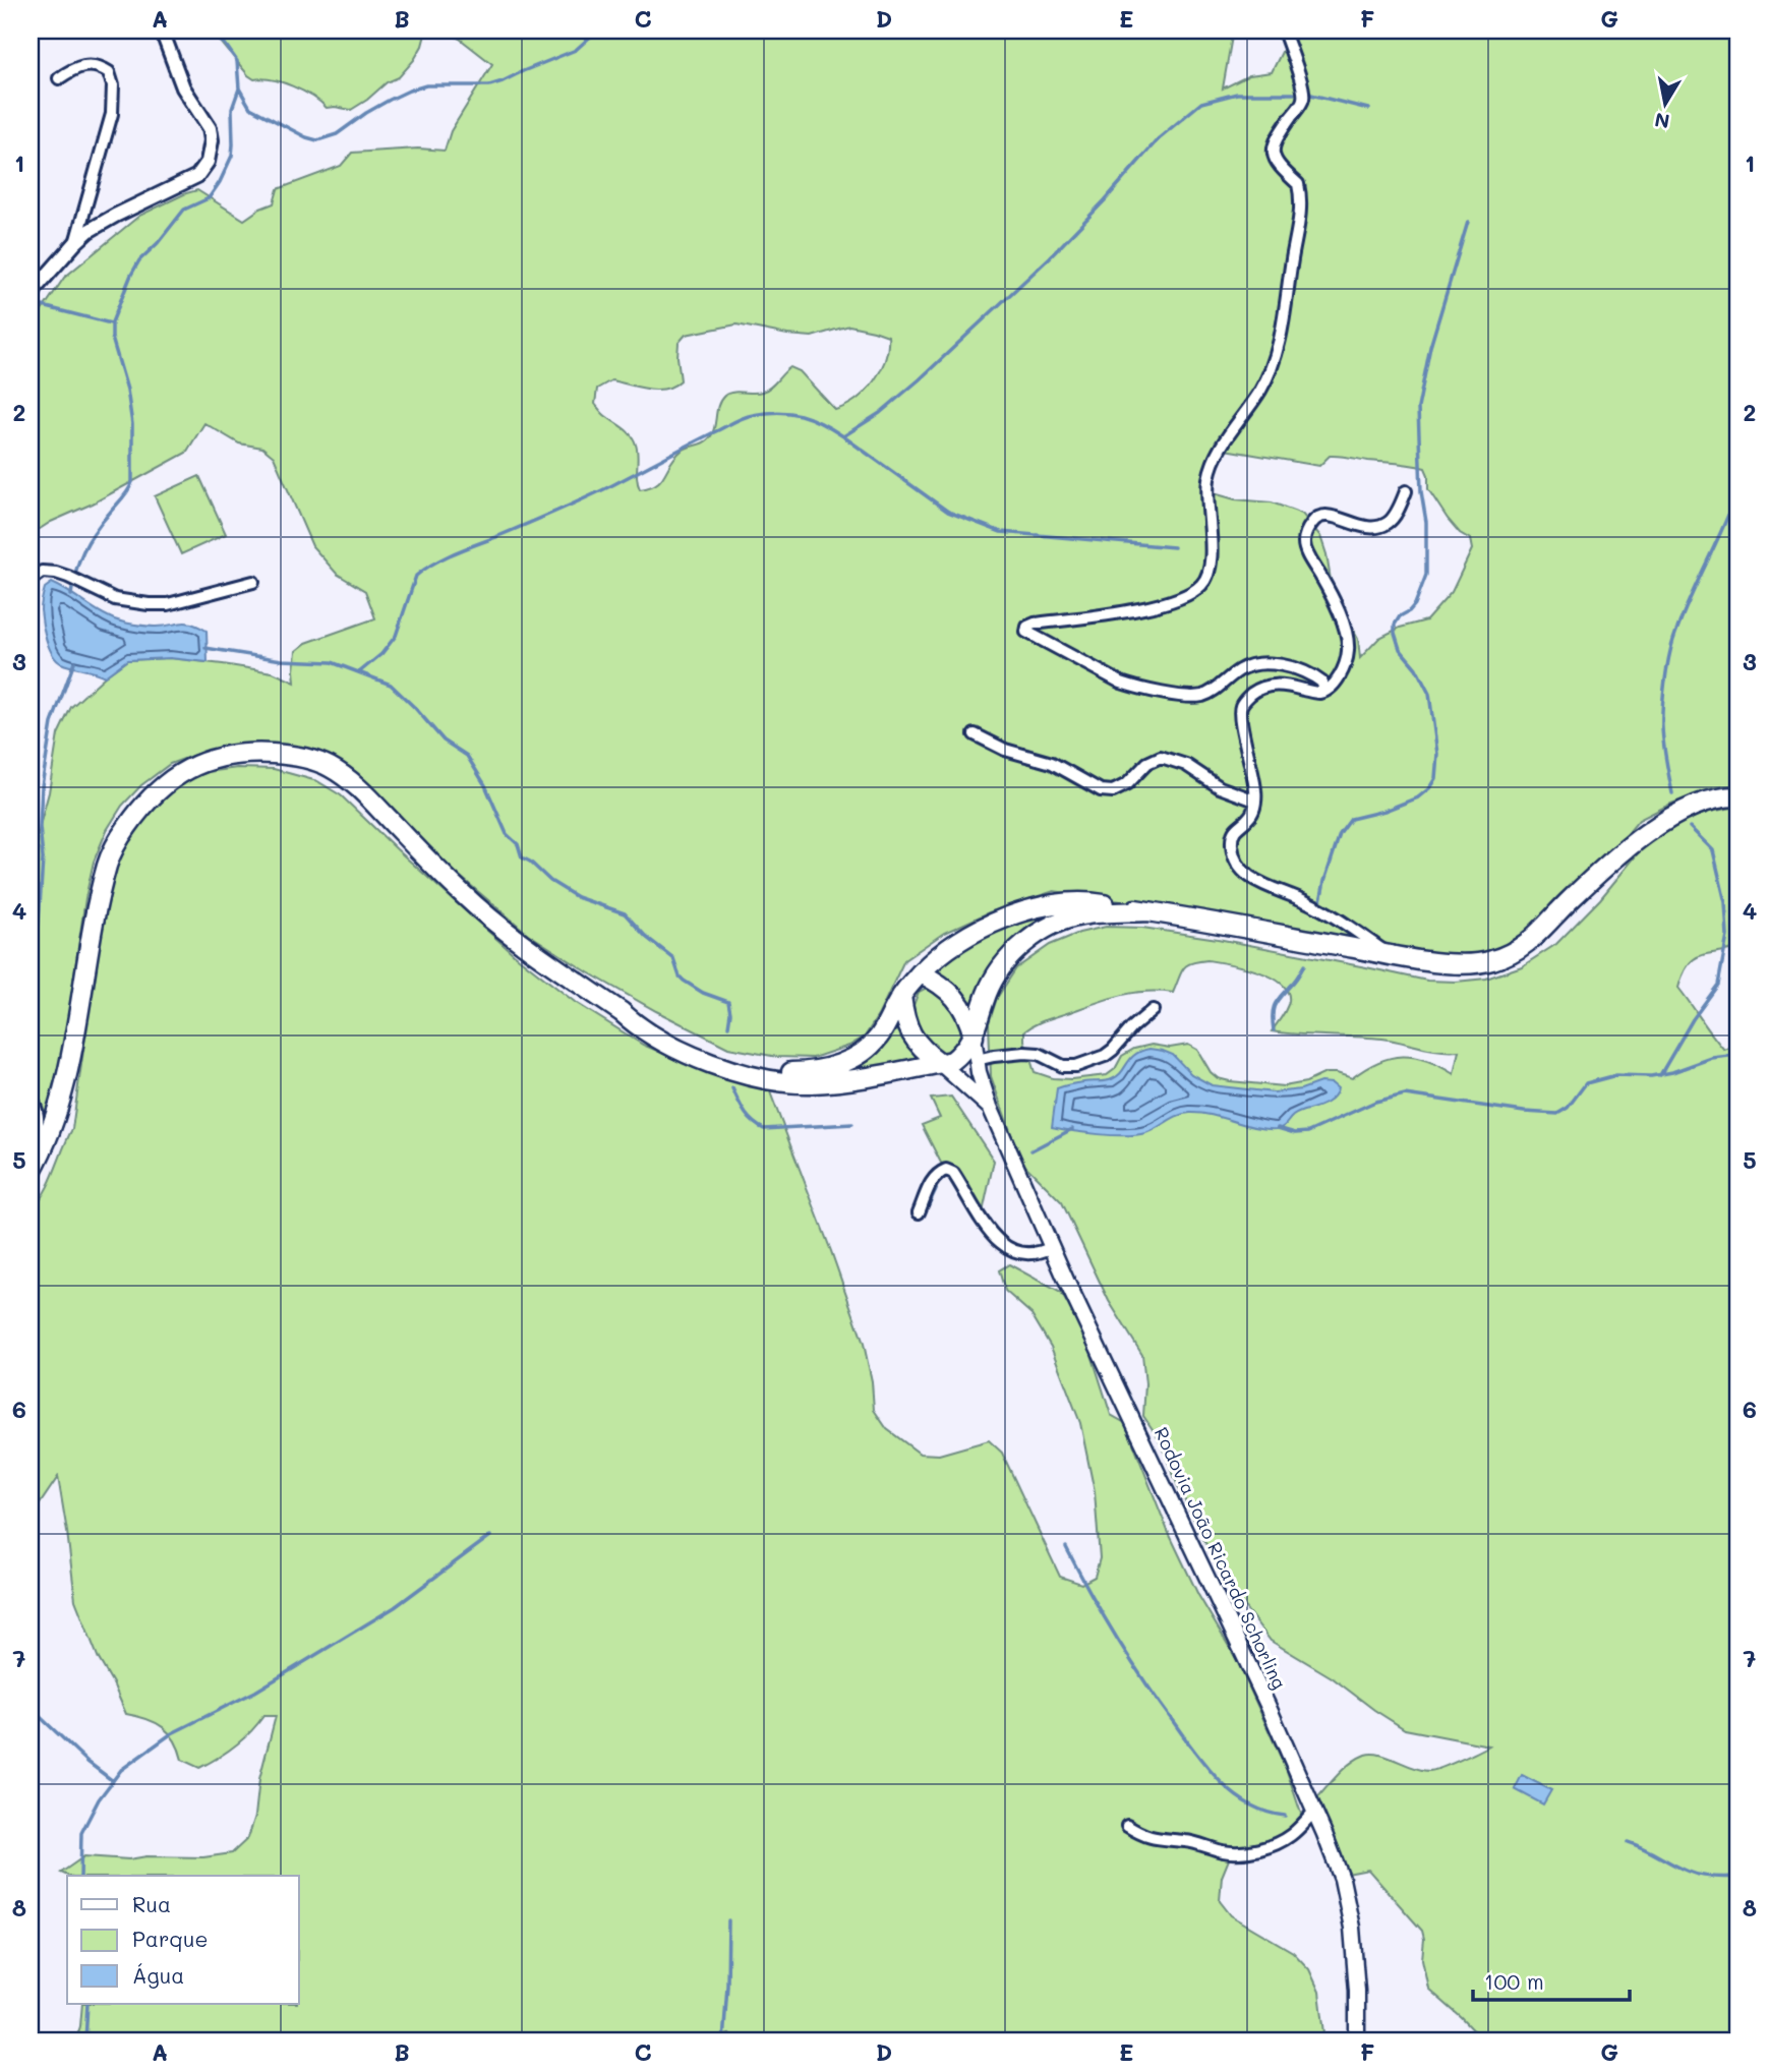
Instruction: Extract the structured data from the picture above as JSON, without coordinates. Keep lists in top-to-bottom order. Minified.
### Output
{"streets":{"main road":["Rodovia João Ricardo Schorling"]},"legend":["Rua","Parque","Água"],"scale_bar":"100 m","north":"bottom","grid":{"columns":["A","B","C","D","E","F","G"],"rows":["1","2","3","4","5","6","7","8"]}}
